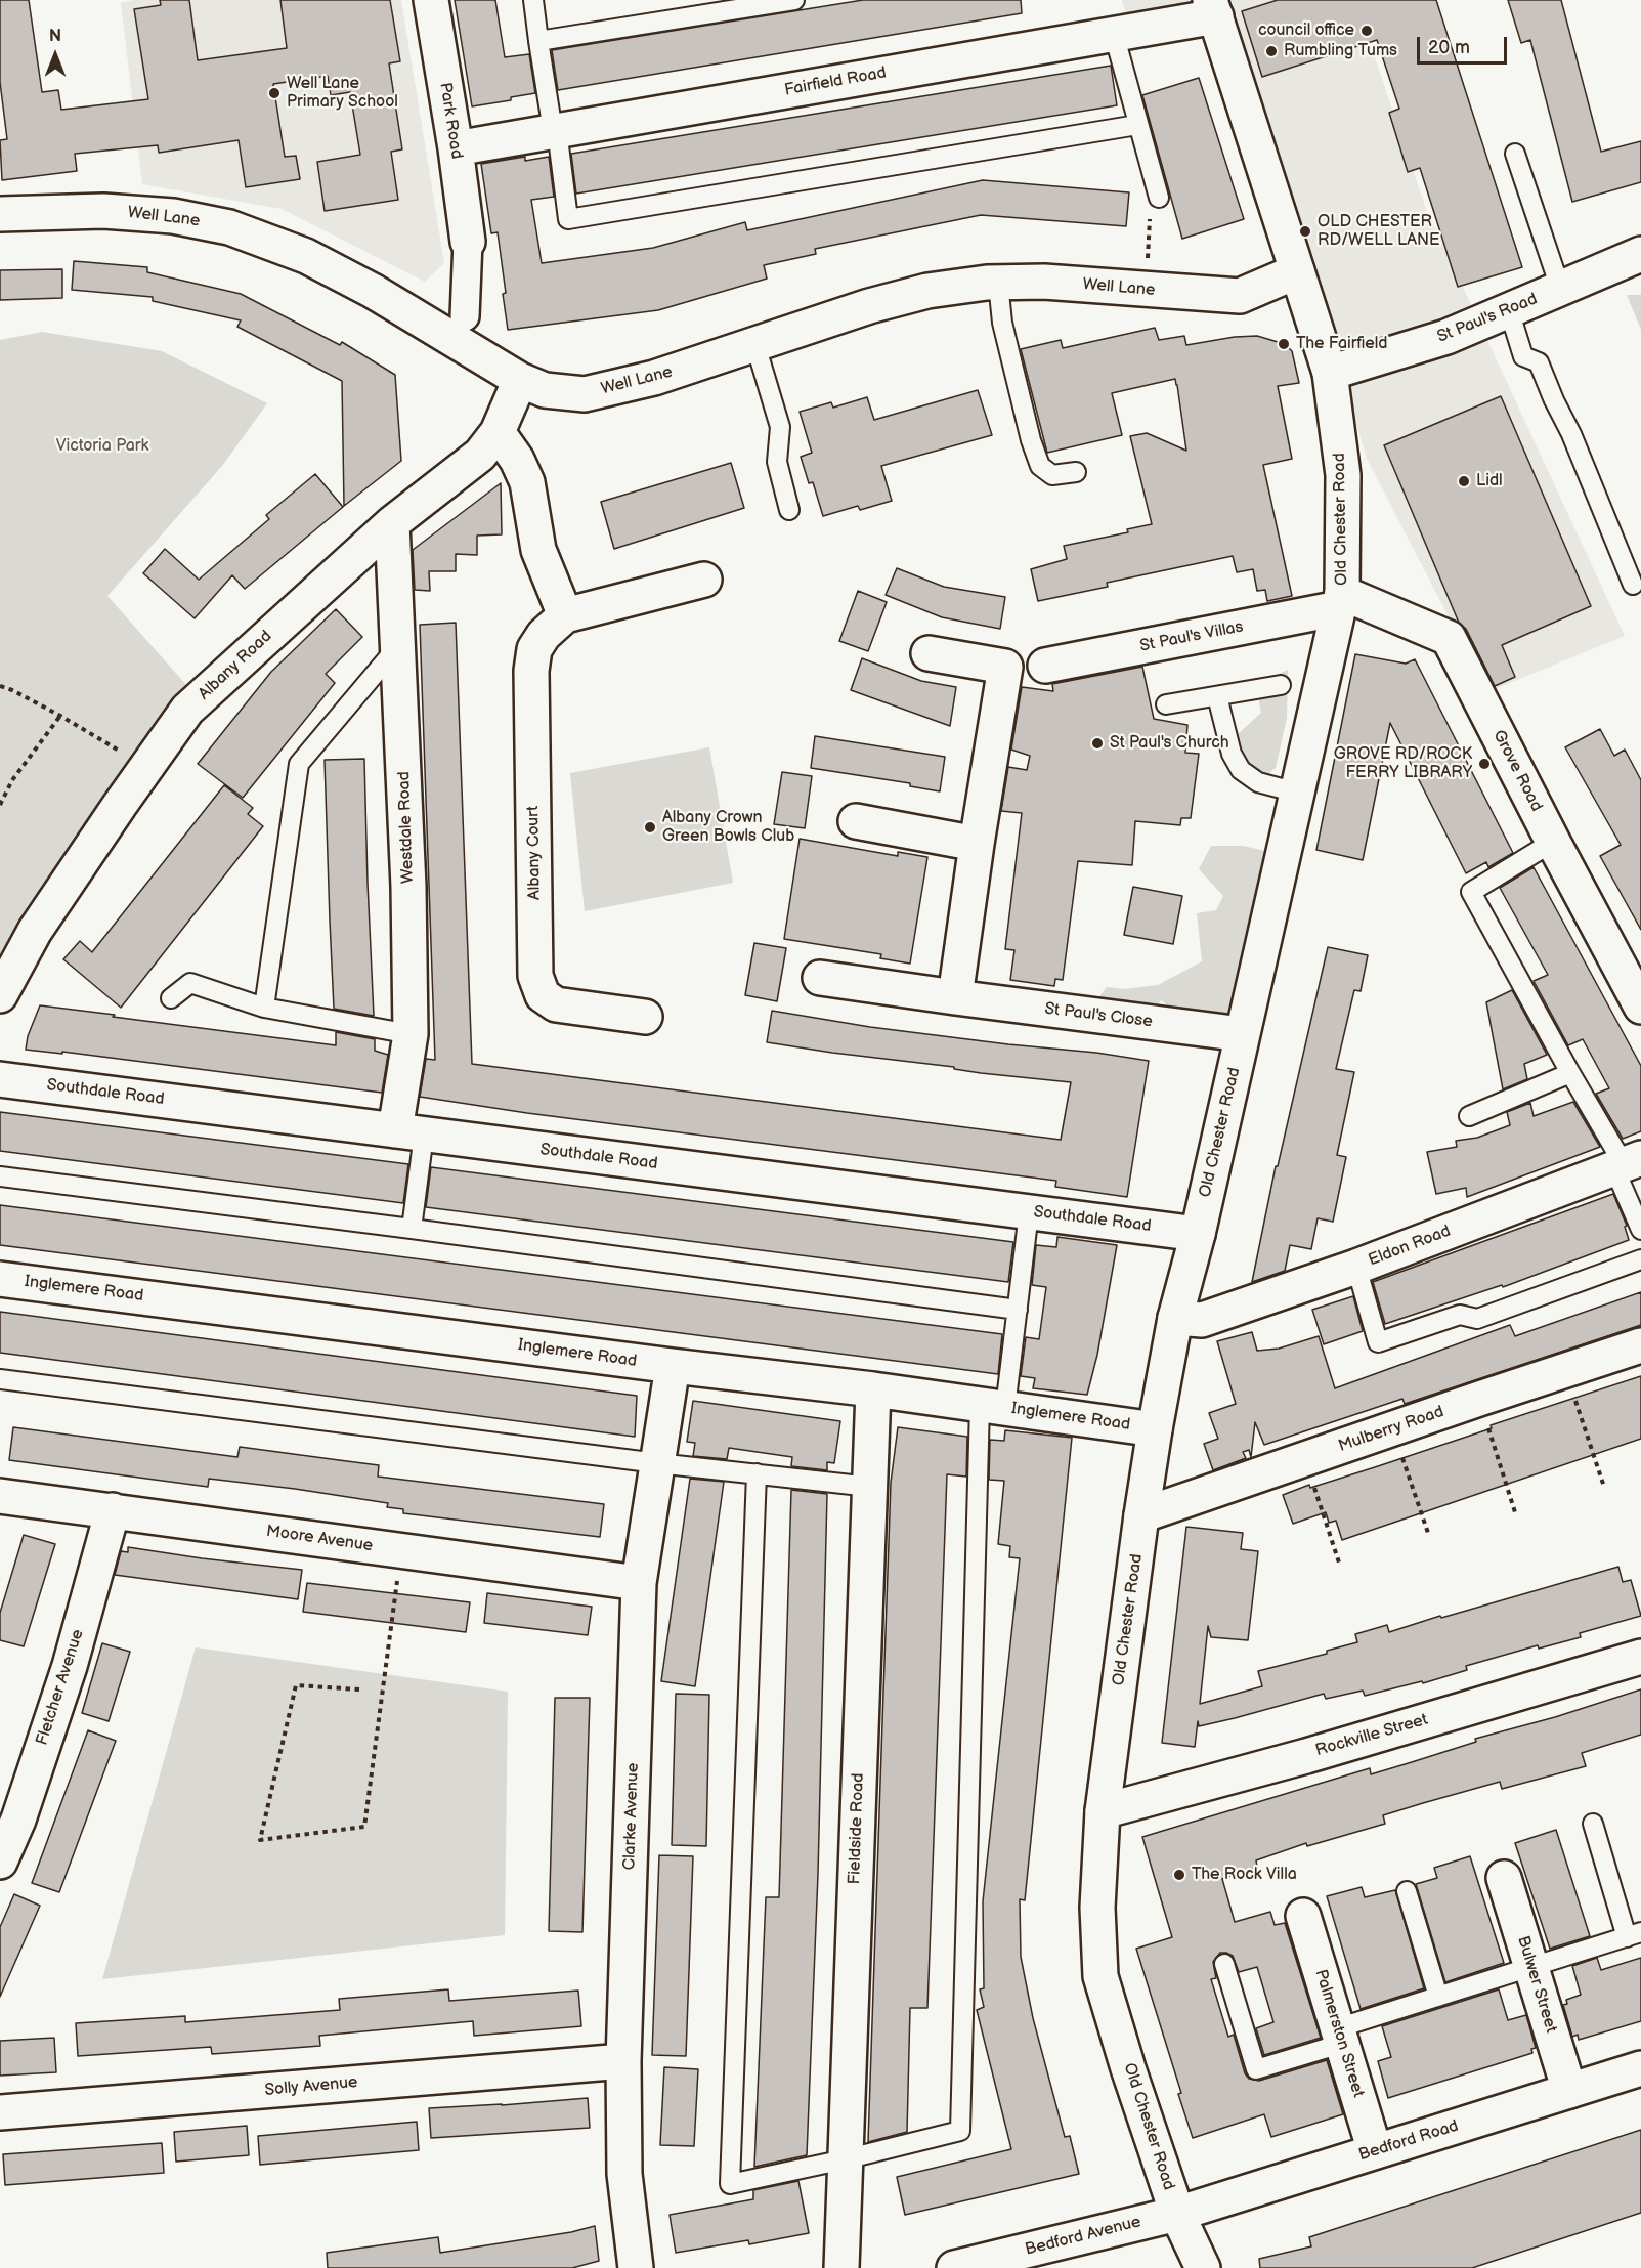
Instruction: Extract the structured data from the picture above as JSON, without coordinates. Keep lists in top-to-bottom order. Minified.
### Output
{"streets":{"street":["Fairfield Road","Park Road","Well Lane","St Paul's Road","Old Chester Road","St Paul's Villas","Albany Road","Grove Road","Westdale Road","Albany Court","St Paul's Close","Southdale Road","Eldon Road","Inglemere Road","Mulberry Road","Moore Avenue","Fletcher Avenue","Rockville Street","Clarke Avenue","Fieldside Road","Bulwer Street","Palmerston Street","Solly Avenue","Bedford Road","Bedford Avenue"]},"crossings":[["Fairfield Road","Park Road"],["Fairfield Road","Old Chester Road"],["Well Lane","Old Chester Road"],["Well Lane","Albany Road"],["St Paul's Road","Old Chester Road"],["Old Chester Road","St Paul's Villas"],["Old Chester Road","Grove Road"],["Old Chester Road","St Paul's Close"],["Old Chester Road","Southdale Road"],["Old Chester Road","Eldon Road"],["Old Chester Road","Inglemere Road"],["Old Chester Road","Mulberry Road"],["Old Chester Road","Rockville Street"],["Old Chester Road","Bedford Road"],["Old Chester Road","Bedford Avenue"],["St Paul's Villas","Grove Road"],["Albany Road","Westdale Road"],["Westdale Road","Southdale Road"],["Inglemere Road","Clarke Avenue"],["Inglemere Road","Fieldside Road"],["Moore Avenue","Fletcher Avenue"],["Moore Avenue","Clarke Avenue"],["Clarke Avenue","Solly Avenue"],["Bulwer Street","Bedford Road"],["Palmerston Street","Bedford Road"],["Bedford Road","Bedford Avenue"]],"parks":["Victoria Park"],"places":["council office","Rumbling Tums","Well Lane Primary School","OLD CHESTER RD/WELL LANE","The Fairfield","Lidl","St Paul's Church","GROVE RD/ROCK FERRY LIBRARY","Albany Crown Green Bowls Club","The Rock Villa"],"scale_bar":"20 m","north":"top"}
